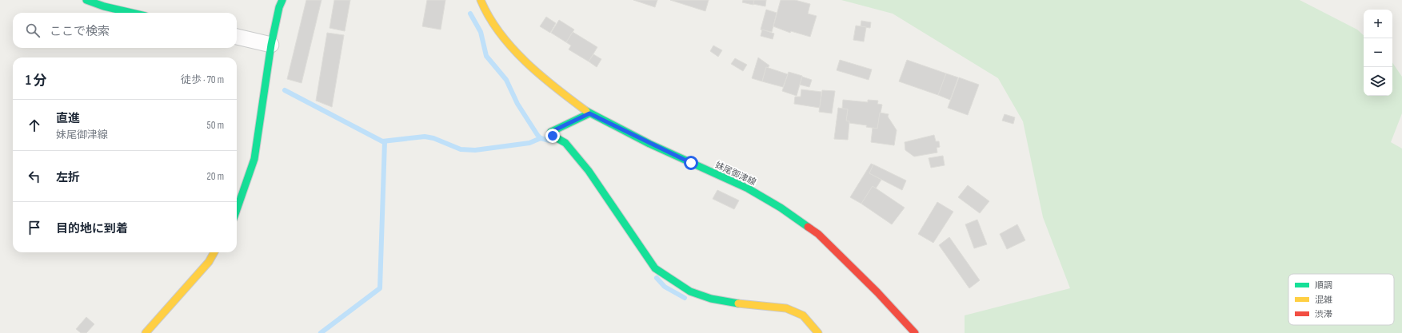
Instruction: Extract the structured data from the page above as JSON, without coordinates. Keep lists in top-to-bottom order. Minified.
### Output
{"streets":{"street":["妹尾御津線"]},"legend":["順調","混雑","渋滞"],"page":{"map_buttons":["+","−"],"search":"ここで検索","heading":["1 分","徒歩 · 70 m"],"list":[["直進","妹尾御津線","50 m"],["左折","20 m"],"目的地に到着"]}}
